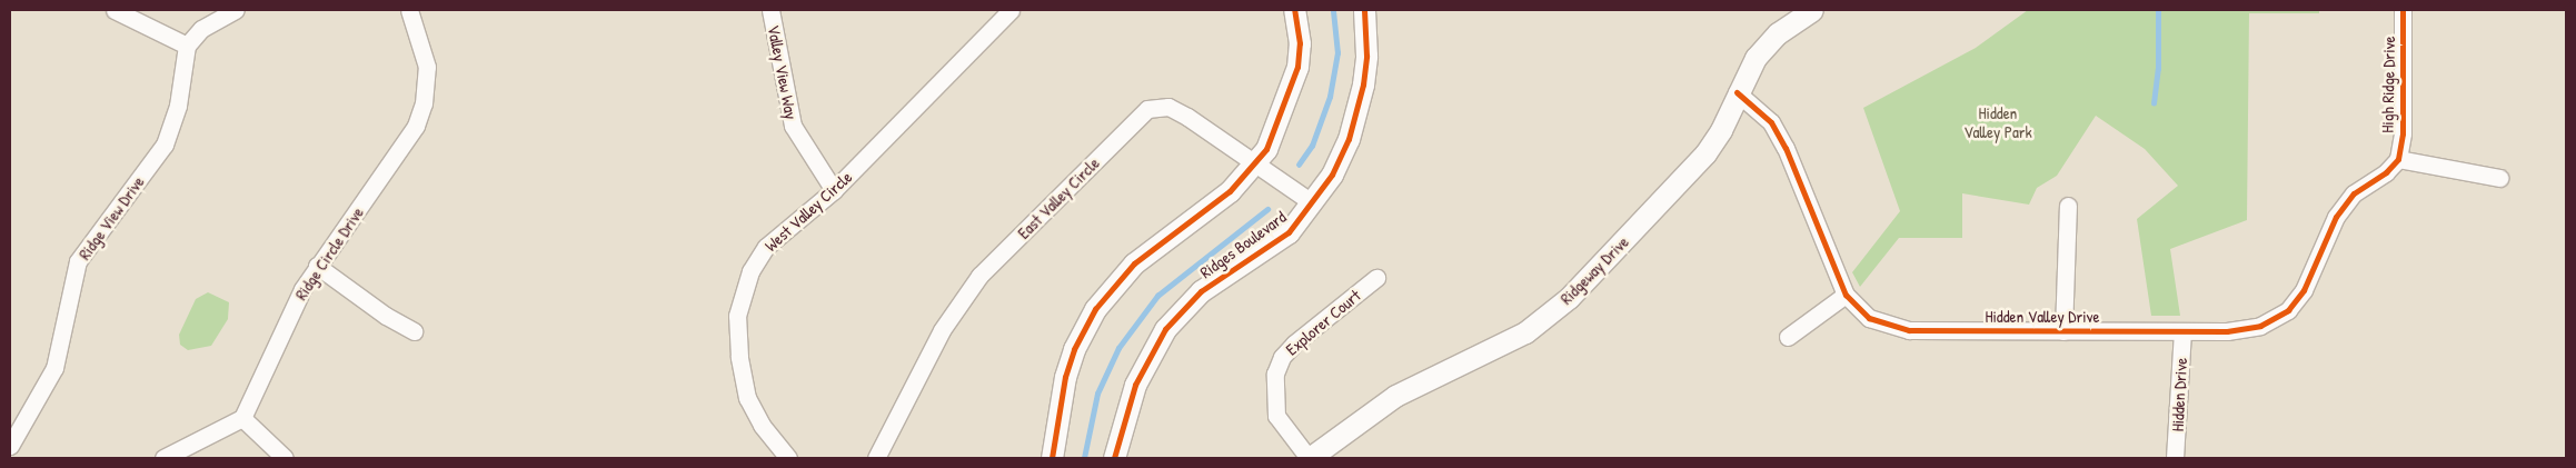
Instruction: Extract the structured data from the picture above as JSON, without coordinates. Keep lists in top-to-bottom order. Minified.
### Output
{"streets":{"street":["Valley View Way","High Ridge Drive","East Valley Circle","West Valley Circle","Ridge View Drive","Ridges Boulevard","Ridge Circle Drive","Ridgeway Drive","Hidden Valley Drive","Explorer Court","Hidden Drive"]},"crossings":[["Valley View Way","West Valley Circle"],["High Ridge Drive","Hidden Valley Drive"],["East Valley Circle","Ridges Boulevard"],["Ridgeway Drive","Hidden Valley Drive"],["Ridgeway Drive","Explorer Court"],["Hidden Valley Drive","Hidden Drive"]],"parks":["Hidden Valley Park"]}
